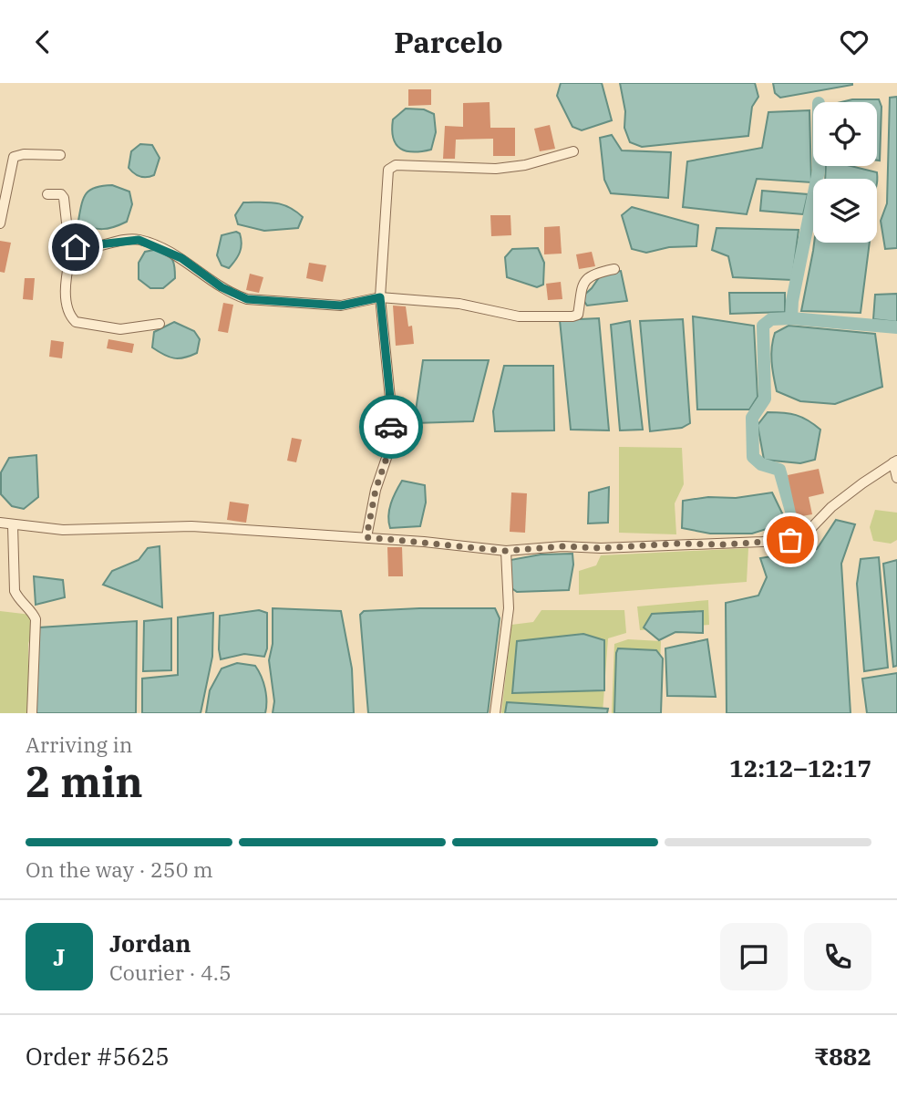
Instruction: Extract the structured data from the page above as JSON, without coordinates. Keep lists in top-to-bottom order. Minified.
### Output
{"page":{"header":"Parcelo","heading":["2 min","Arriving in","12:12–12:17"],"panel":["Jordan","Courier · 4.5","Order #5625","₹882"],"bar":"On the way · 250 m","round":"J"}}
